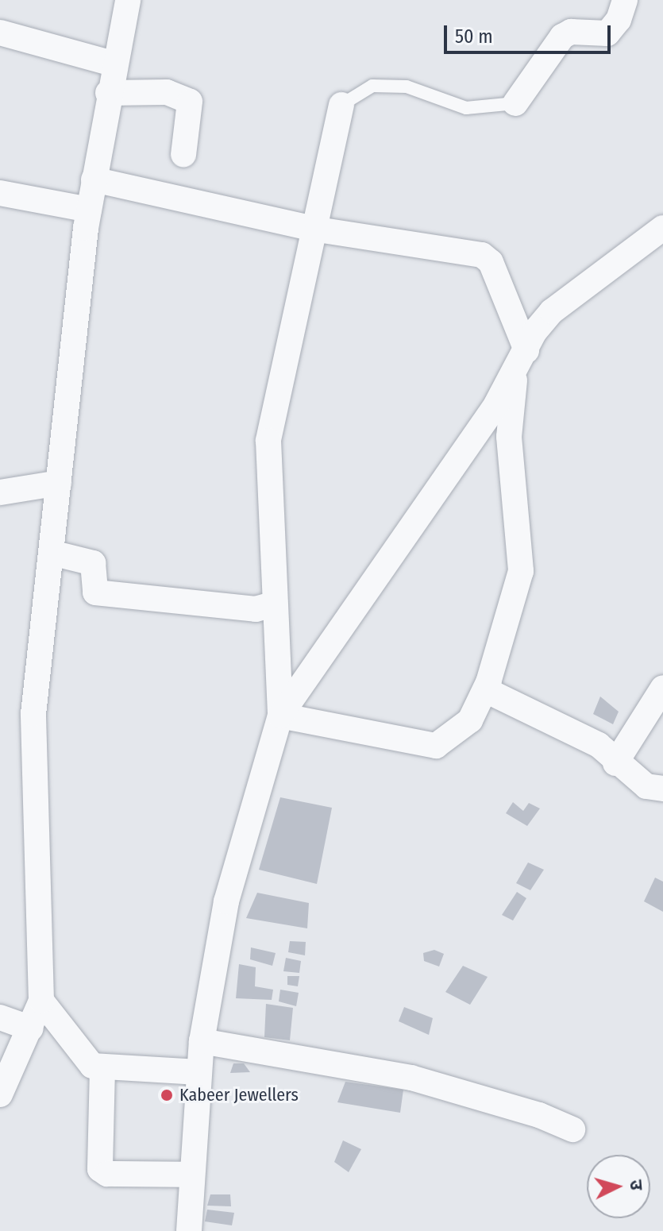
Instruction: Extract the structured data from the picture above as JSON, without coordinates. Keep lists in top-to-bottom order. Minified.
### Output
{"places":["Kabeer Jewellers"],"scale_bar":"50 m","north":"right"}
